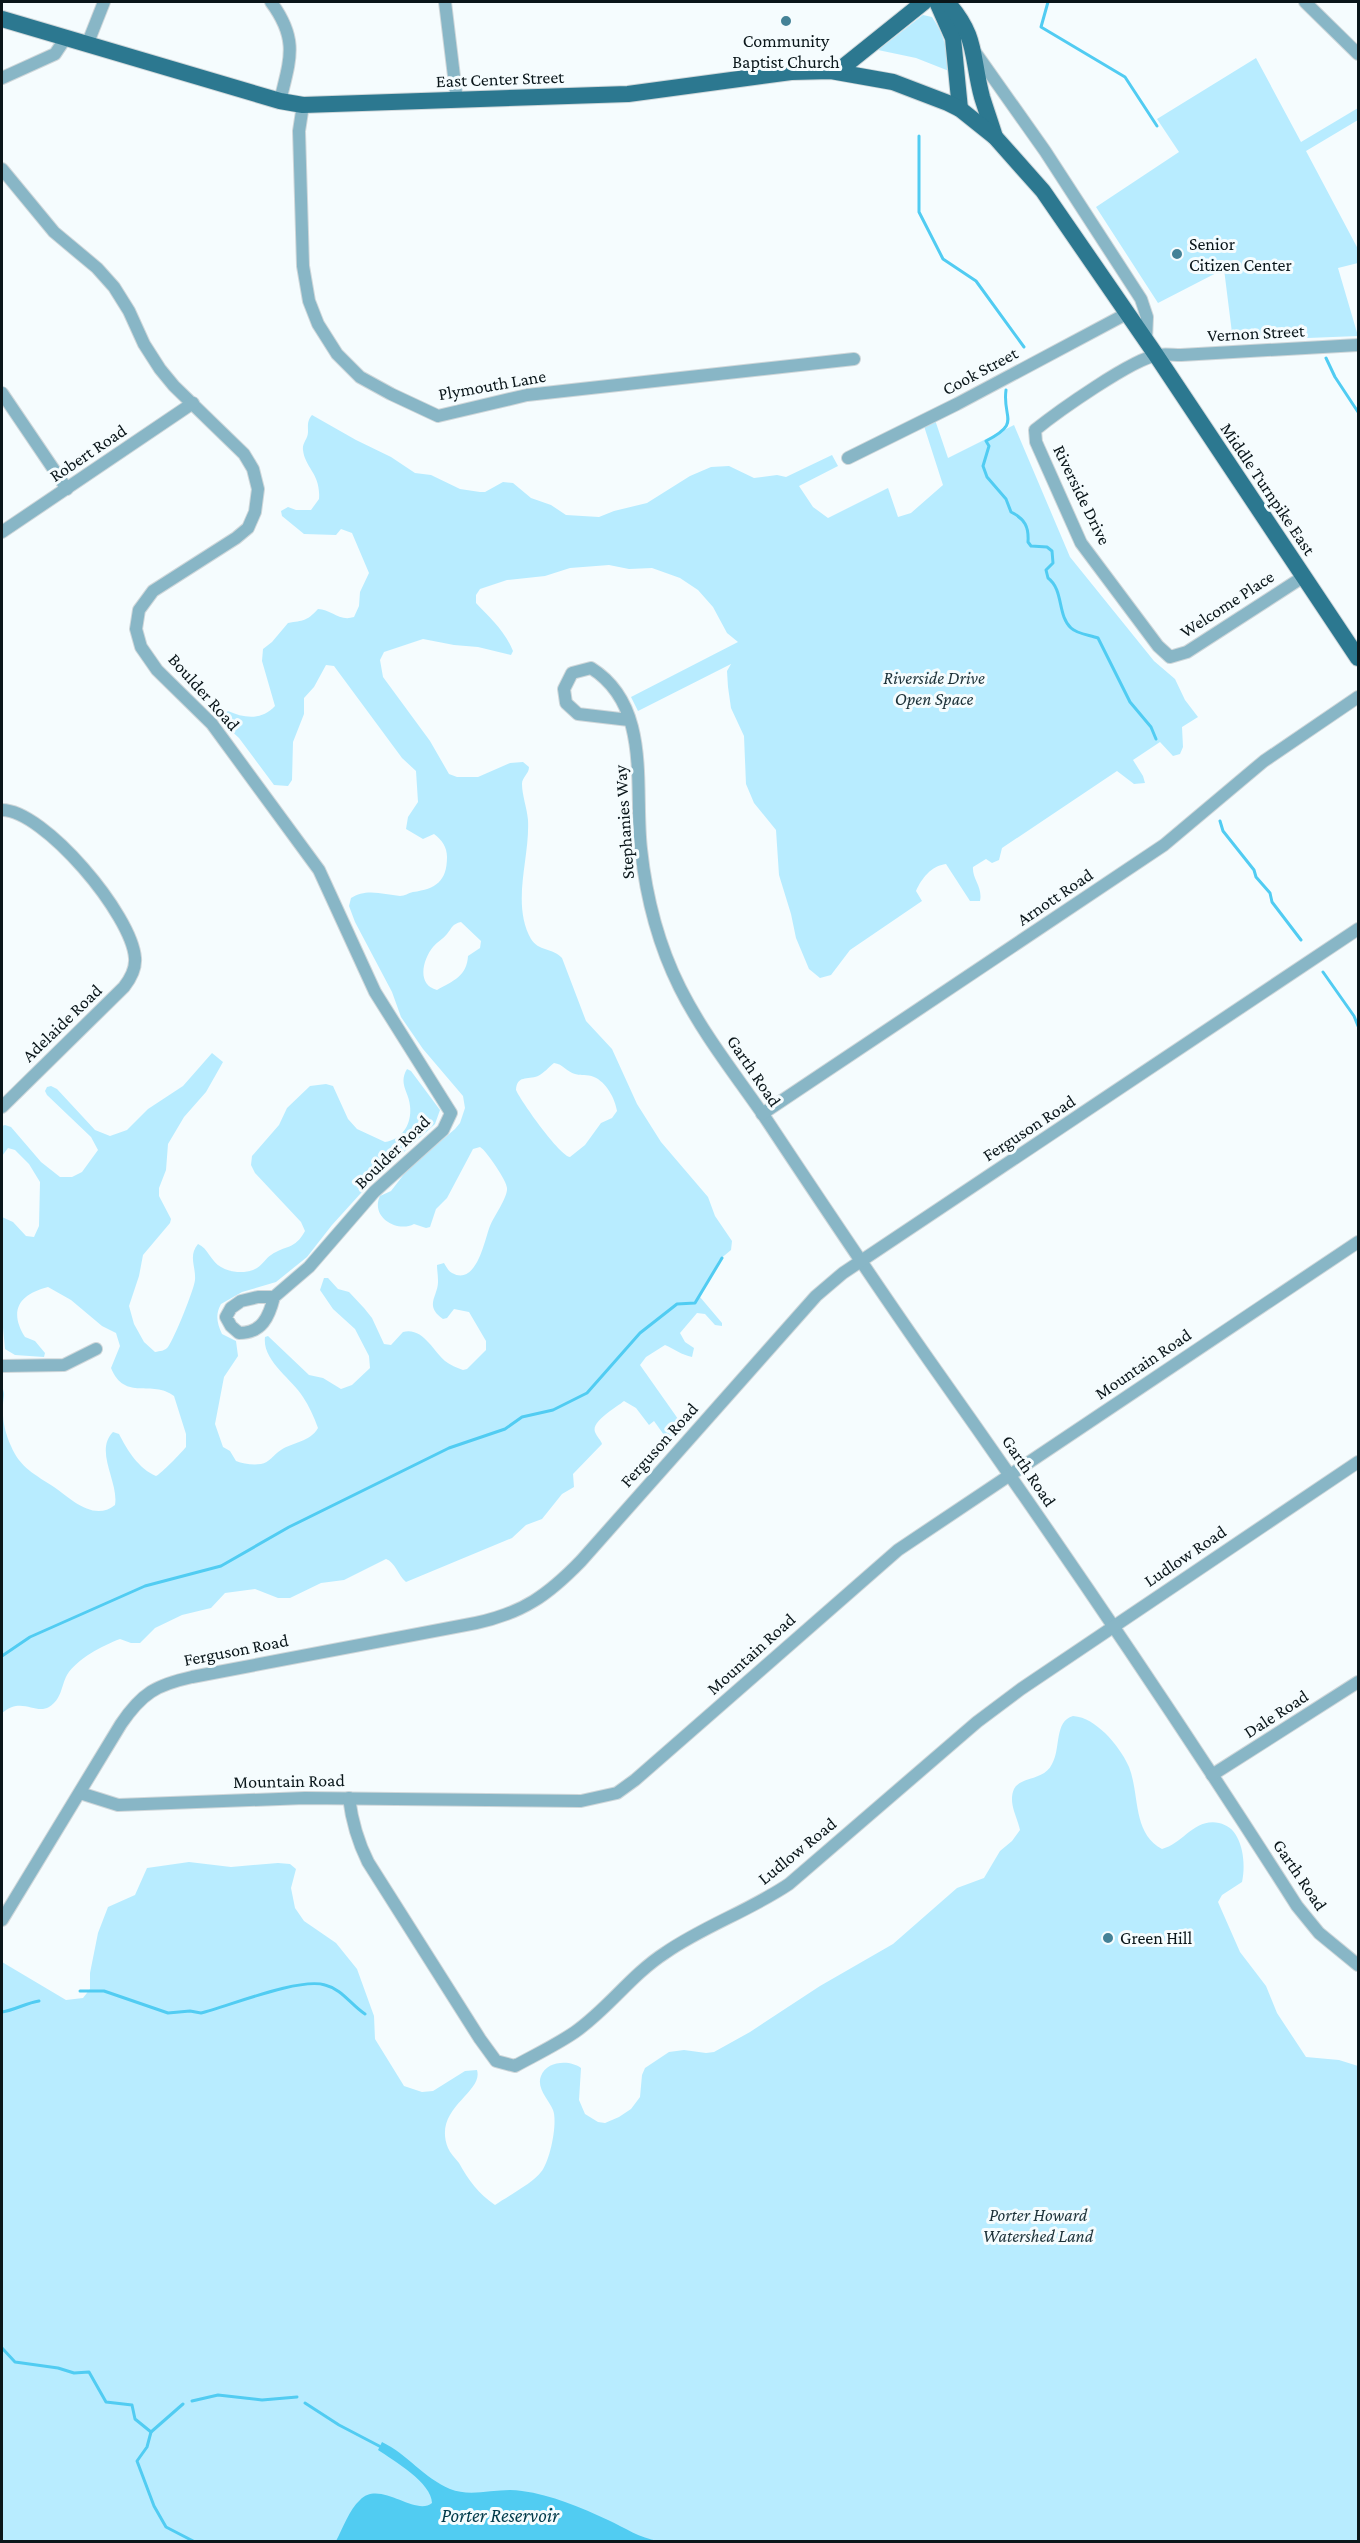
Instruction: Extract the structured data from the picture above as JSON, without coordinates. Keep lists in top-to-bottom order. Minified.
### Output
{"streets":{"main road":["East Center Street","Middle Turnpike East"],"street":["Vernon Street","Cook Street","Plymouth Lane","Robert Road","Riverside Drive","Welcome Place","Boulder Road","Stephanies Way","Arnott Road","Adelaide Road","Garth Road","Ferguson Road","Mountain Road","Ludlow Road","Dale Road"]},"crossings":[["East Center Street","Plymouth Lane"],["East Center Street","Middle Turnpike East"],["Vernon Street","Middle Turnpike East"],["Vernon Street","Riverside Drive"],["Cook Street","Middle Turnpike East"],["Robert Road","Boulder Road"],["Middle Turnpike East","Riverside Drive"],["Middle Turnpike East","Welcome Place"],["Riverside Drive","Welcome Place"],["Stephanies Way","Garth Road"],["Arnott Road","Garth Road"],["Garth Road","Ferguson Road"],["Garth Road","Mountain Road"],["Garth Road","Ludlow Road"],["Garth Road","Dale Road"],["Ferguson Road","Mountain Road"],["Mountain Road","Ludlow Road"]],"water":["Porter Reservoir"],"parks":["Riverside Drive Open Space","Porter Howard Watershed Land"],"places":["Community Baptist Church","Senior Citizen Center","Green Hill"]}
